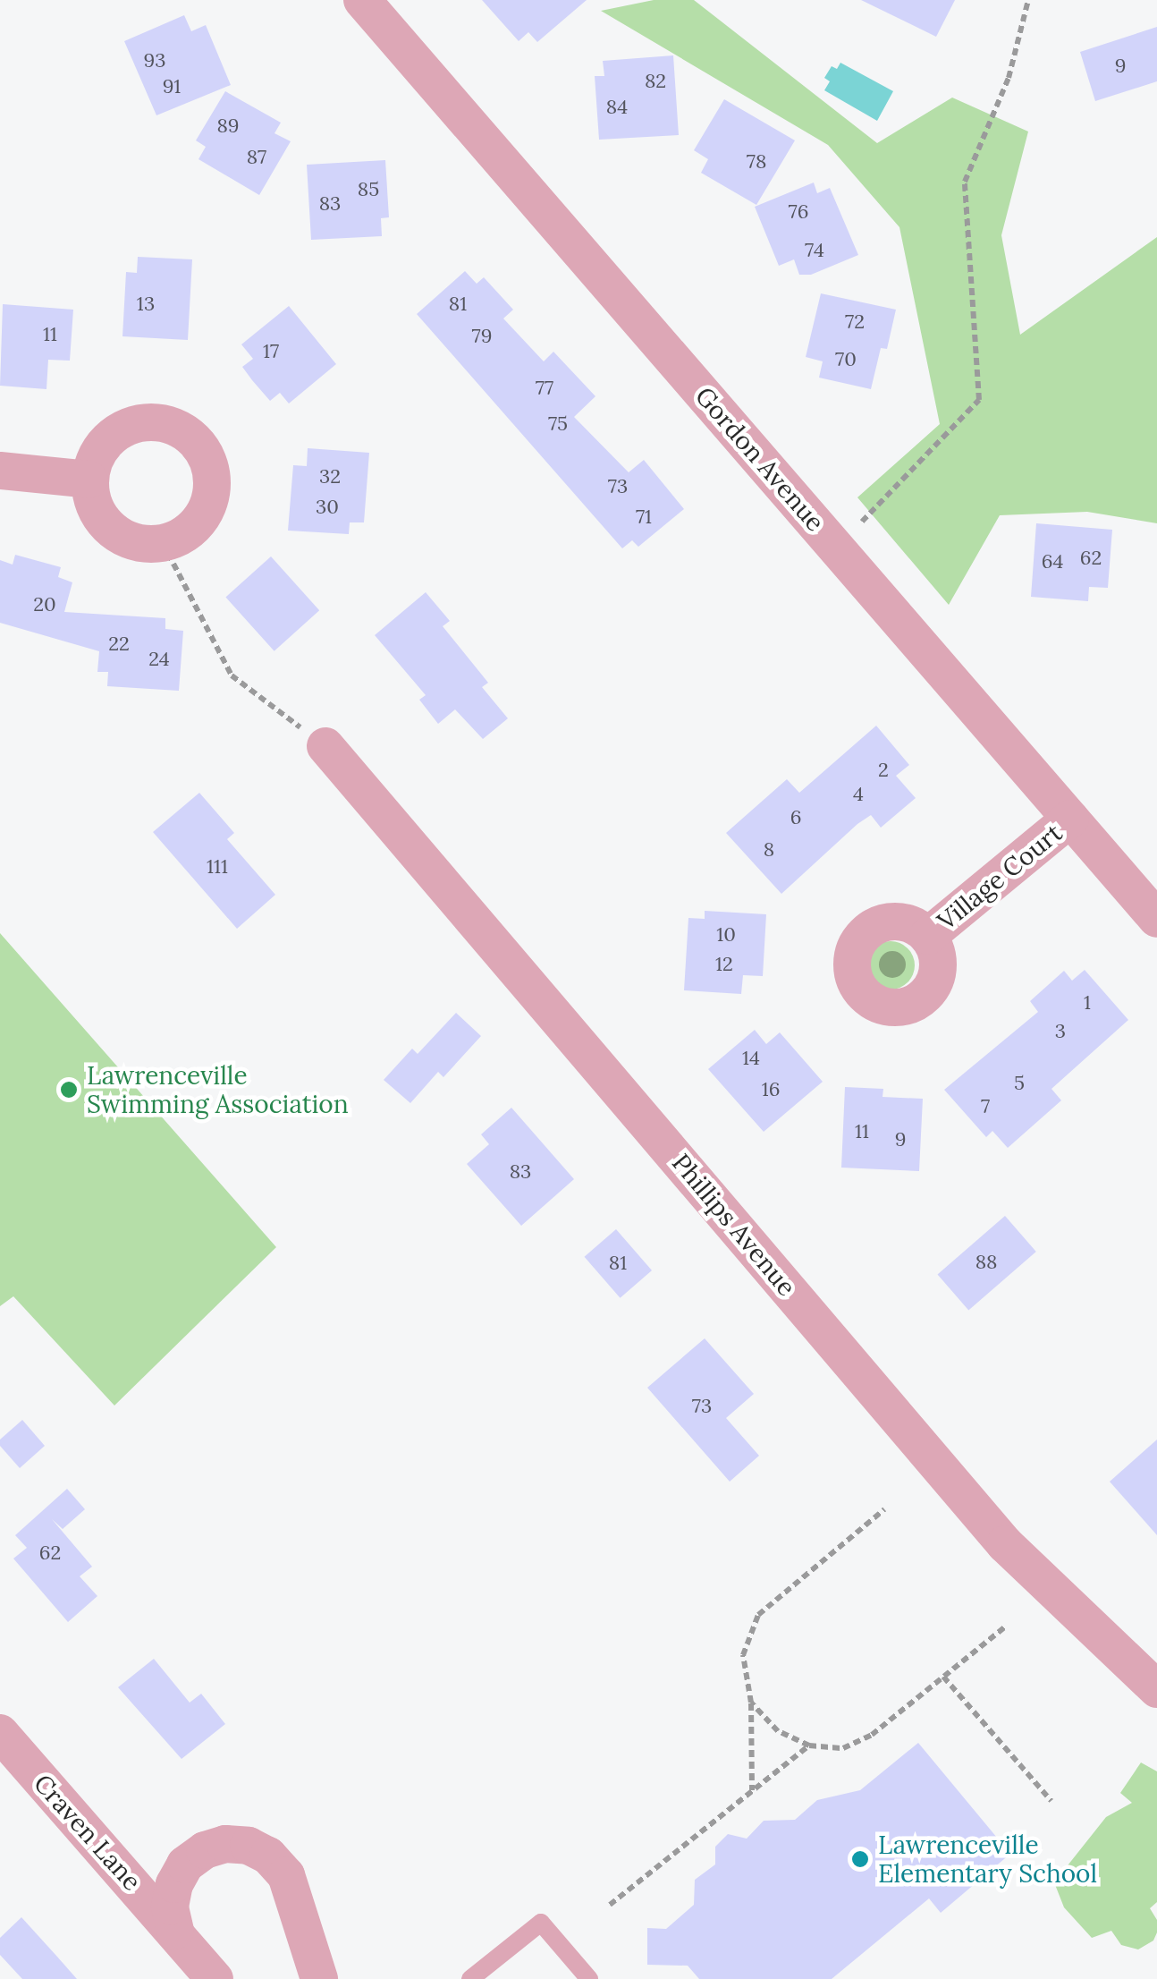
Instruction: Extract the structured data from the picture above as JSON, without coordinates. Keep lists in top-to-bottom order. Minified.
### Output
{"streets":{"street":["Gordon Avenue","Village Court","Phillips Avenue","Craven Lane"]},"crossings":[["Gordon Avenue","Village Court"]],"places":["Lawrenceville Swimming Association","Lawrenceville Elementary School"],"house_numbers":["93","9","82","91","84","89","87","78","85","83","76","74","13","81","72","11","79","17","70","77","75","32","73","30","71","62","64","20","22","24","2","4","6","8","111","10","12","1","3","14","5","16","7","11","9","83","88","81","73","62"]}
